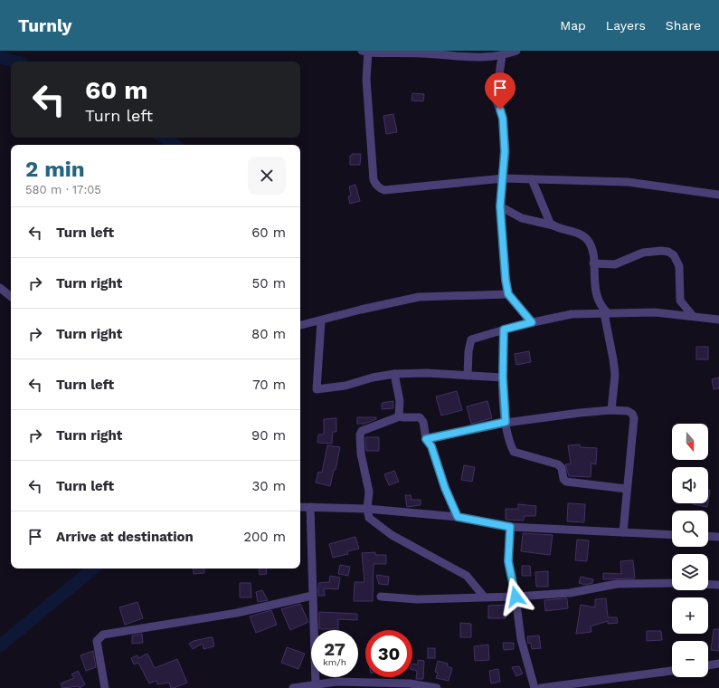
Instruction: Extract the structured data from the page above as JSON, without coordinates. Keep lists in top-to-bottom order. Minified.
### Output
{"north":"bottom","page":{"header":"Turnly","nav":["Map","Layers","Share"],"turn":["60 m","Turn left"],"heading":["2 min","580 m · 17:05"],"list":[{"name":"Turn left","value":"60 m"},{"name":"Turn right","value":"50 m"},{"name":"Turn right","value":"80 m"},{"name":"Turn left","value":"70 m"},{"name":"Turn right","value":"90 m"},{"name":"Turn left","value":"30 m"},{"name":"Arrive at destination","value":"200 m"}],"map_buttons":["+","−"],"speed":"27 km/h","limit":"30"}}
